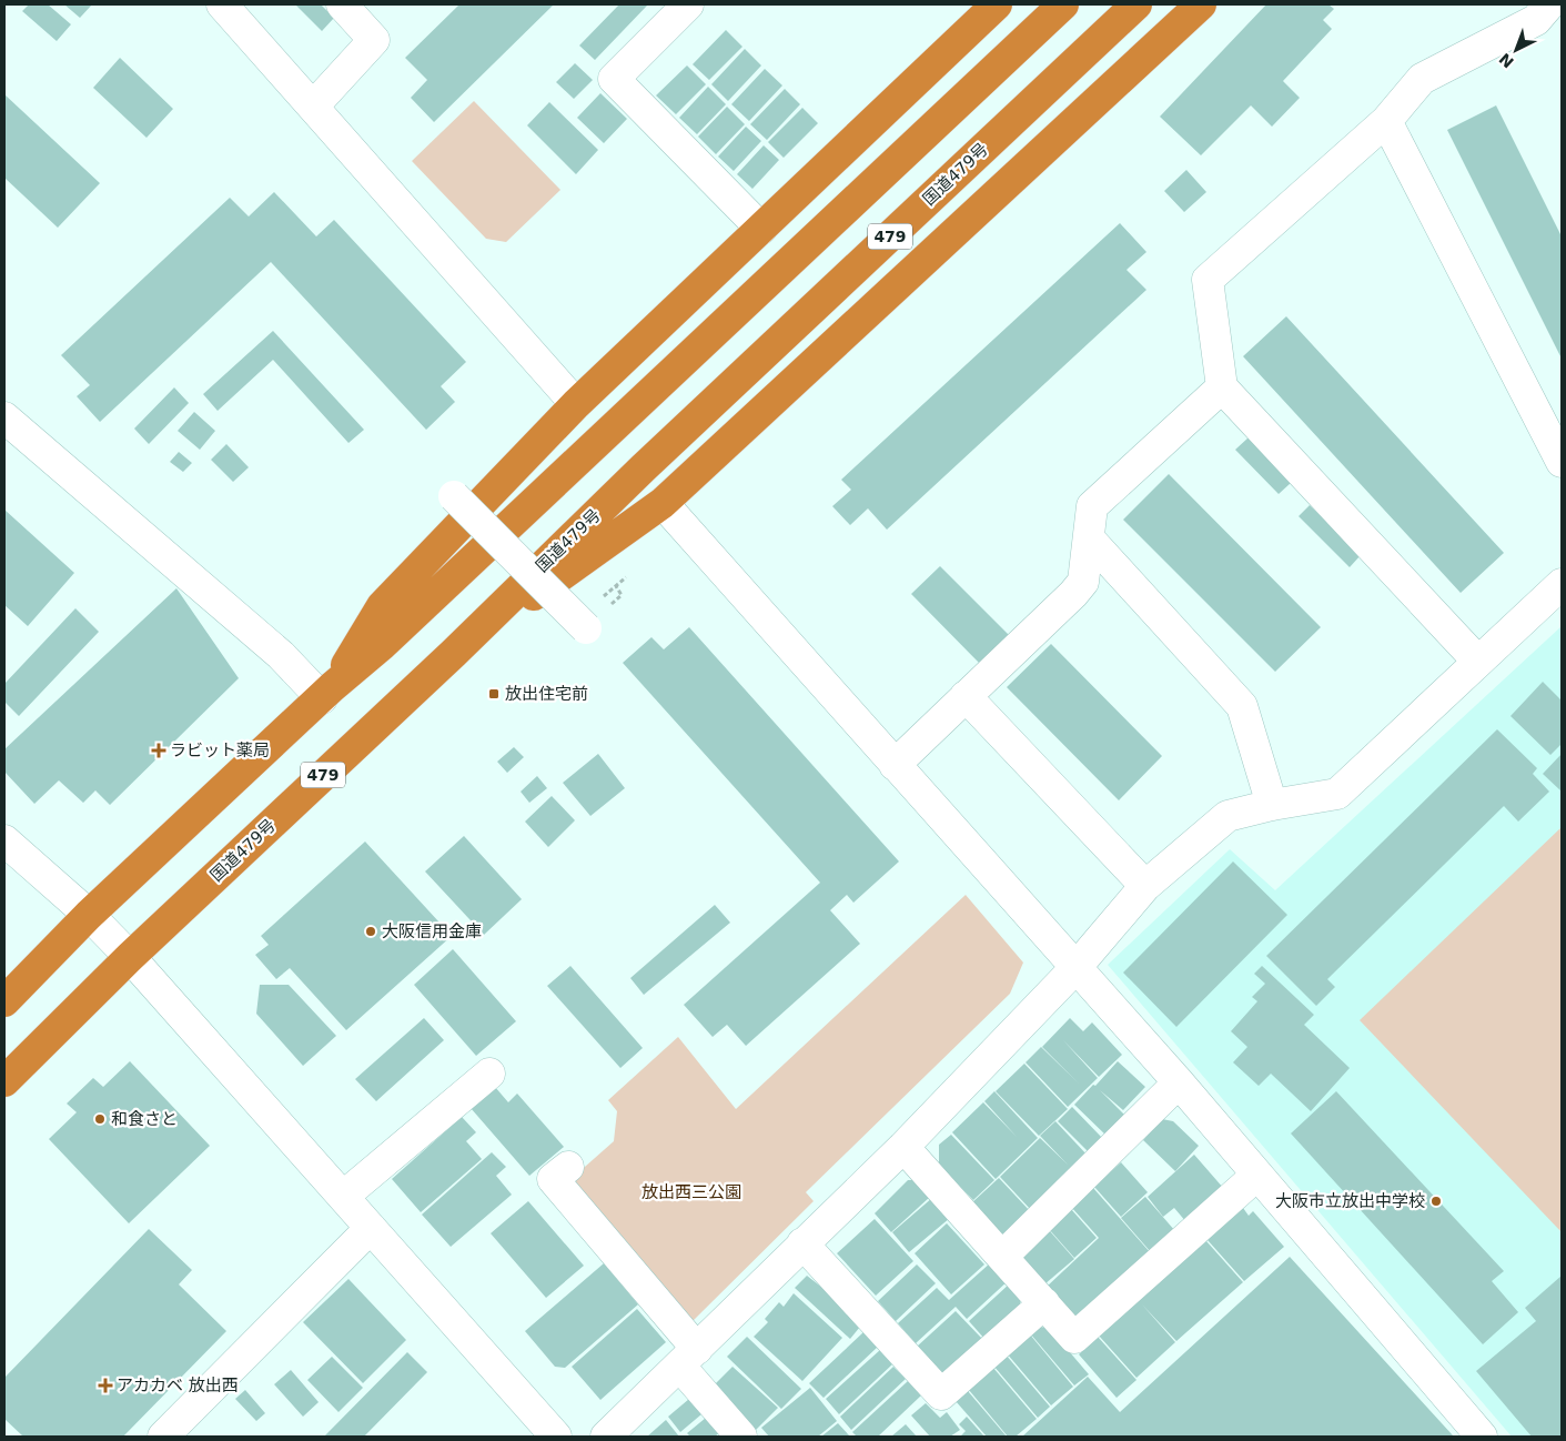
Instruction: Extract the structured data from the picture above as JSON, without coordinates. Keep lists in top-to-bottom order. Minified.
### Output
{"streets":{"highway":["国道479号","479"]},"parks":["放出西三公園"],"places":{"transit":["放出住宅前"],"health":["ラビット薬局","アカカベ 放出西"],"other":["大阪信用金庫","和食さと","大阪市立放出中学校"]},"north":"bottom left"}
